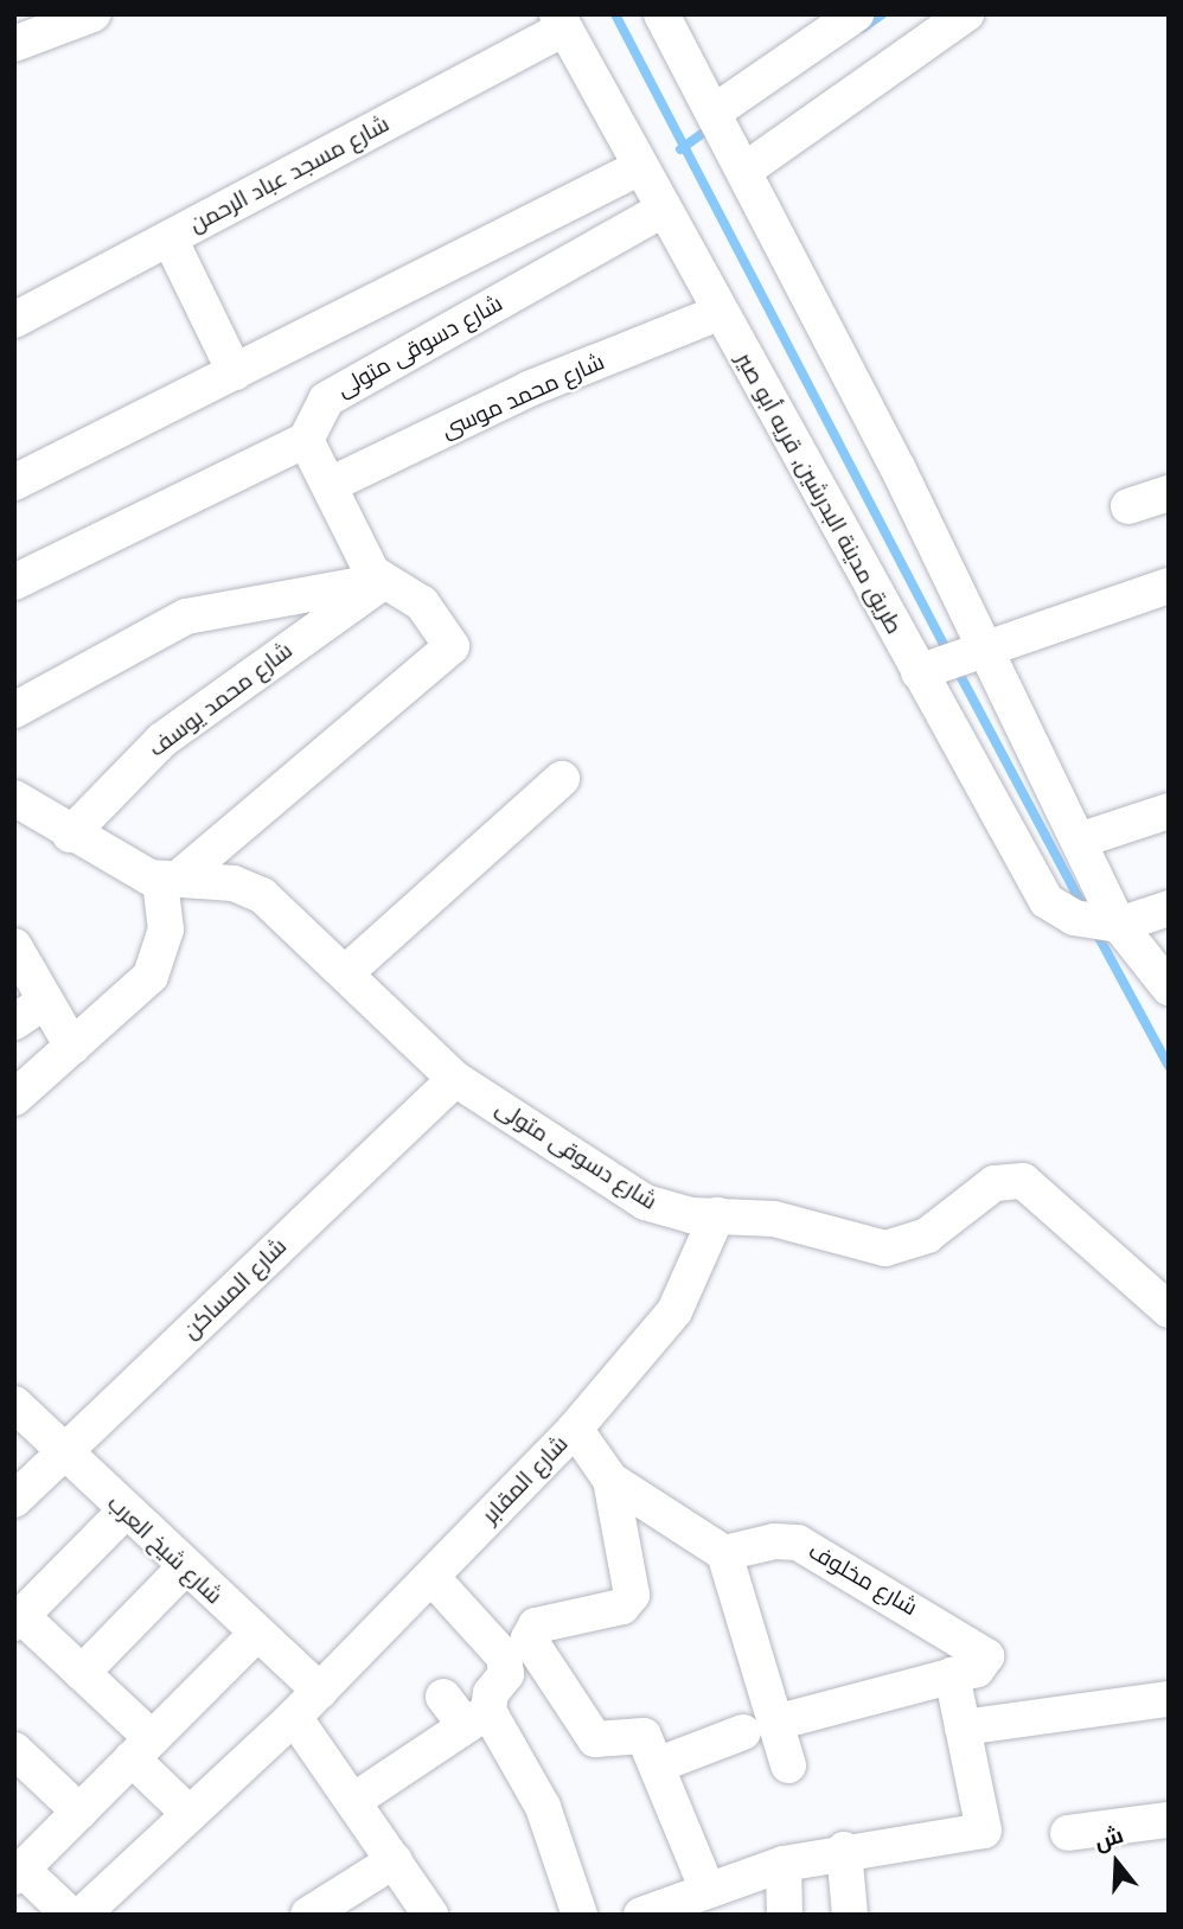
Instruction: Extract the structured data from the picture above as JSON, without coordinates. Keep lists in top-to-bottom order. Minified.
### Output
{"streets":{"street":["شارع مسجد عباد الرحمن","شارع دسوقى متولى","شارع محمد موسى","طريق مدينة البدرشين, قريه أبو صير","شارع محمد يوسف","شارع المساكن","شارع المقابر","شارع شيخ العرب","شارع مخلوف"]},"crossings":[["شارع مسجد عباد الرحمن","طريق مدينة البدرشين, قريه أبو صير"],["شارع دسوقى متولى","طريق مدينة البدرشين, قريه أبو صير"],["شارع دسوقى متولى","شارع محمد يوسف"],["شارع دسوقى متولى","شارع المساكن"],["شارع دسوقى متولى","شارع المقابر"],["شارع محمد موسى","طريق مدينة البدرشين, قريه أبو صير"],["شارع المساكن","شارع شيخ العرب"],["شارع المقابر","شارع شيخ العرب"]],"north":"top"}
